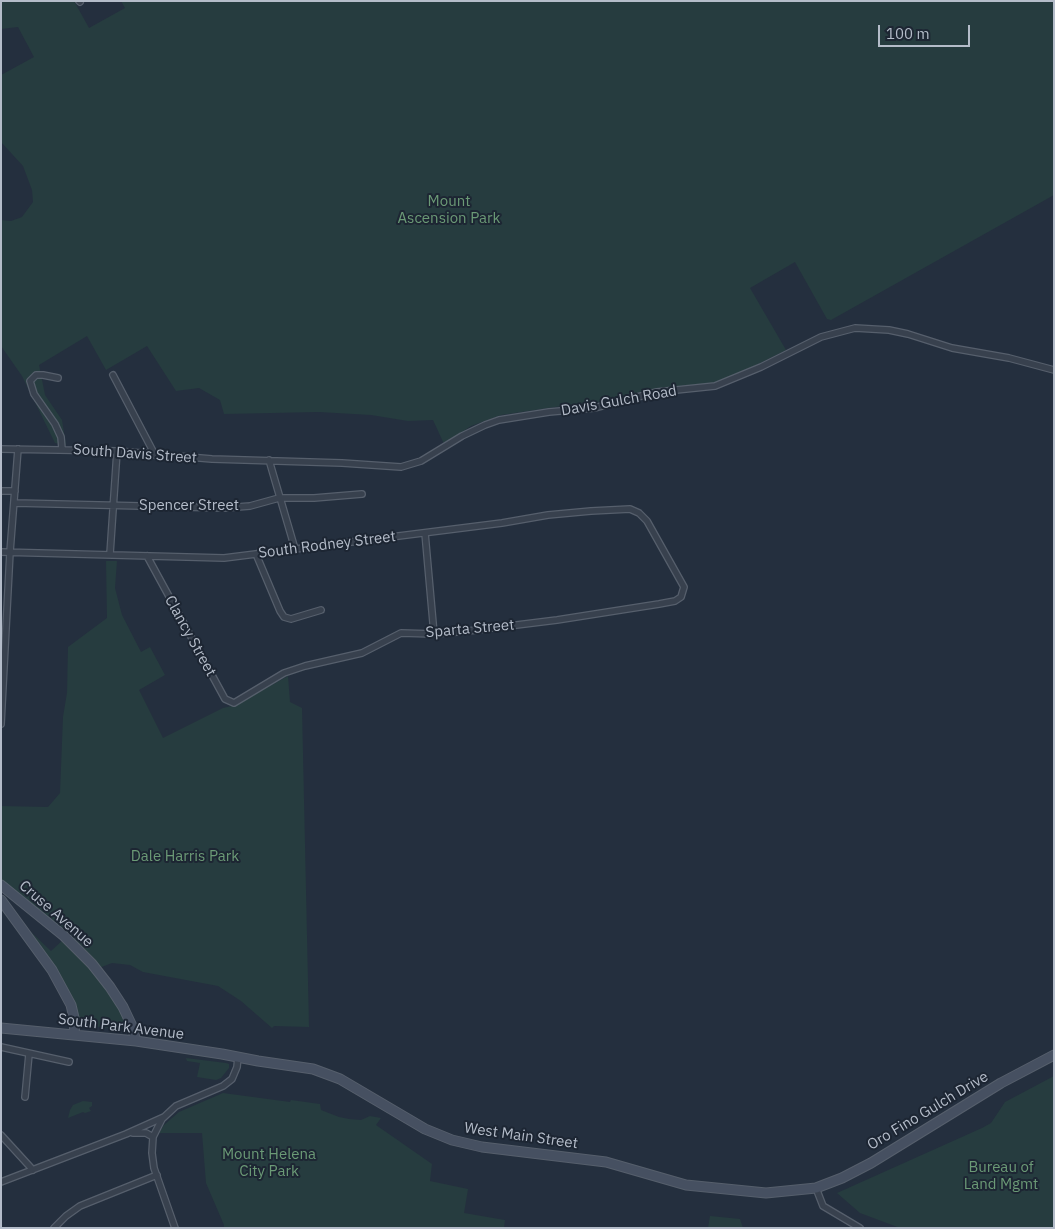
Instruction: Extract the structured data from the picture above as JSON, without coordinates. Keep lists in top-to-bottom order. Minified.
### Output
{"streets":{"street":["Davis Gulch Road","South Davis Street","Spencer Street","South Rodney Street","Sparta Street","Clancy Street","Cruse Avenue","South Park Avenue","Oro Fino Gulch Drive","West Main Street"]},"crossings":[["Davis Gulch Road","South Davis Street"],["South Rodney Street","Sparta Street"],["South Rodney Street","Clancy Street"],["Sparta Street","Clancy Street"],["Cruse Avenue","South Park Avenue"],["South Park Avenue","West Main Street"],["Oro Fino Gulch Drive","West Main Street"]],"parks":["Mount Ascension Park","Dale Harris Park","Mount Helena City Park","Bureau of Land Mgmt"],"scale_bar":"100 m"}
